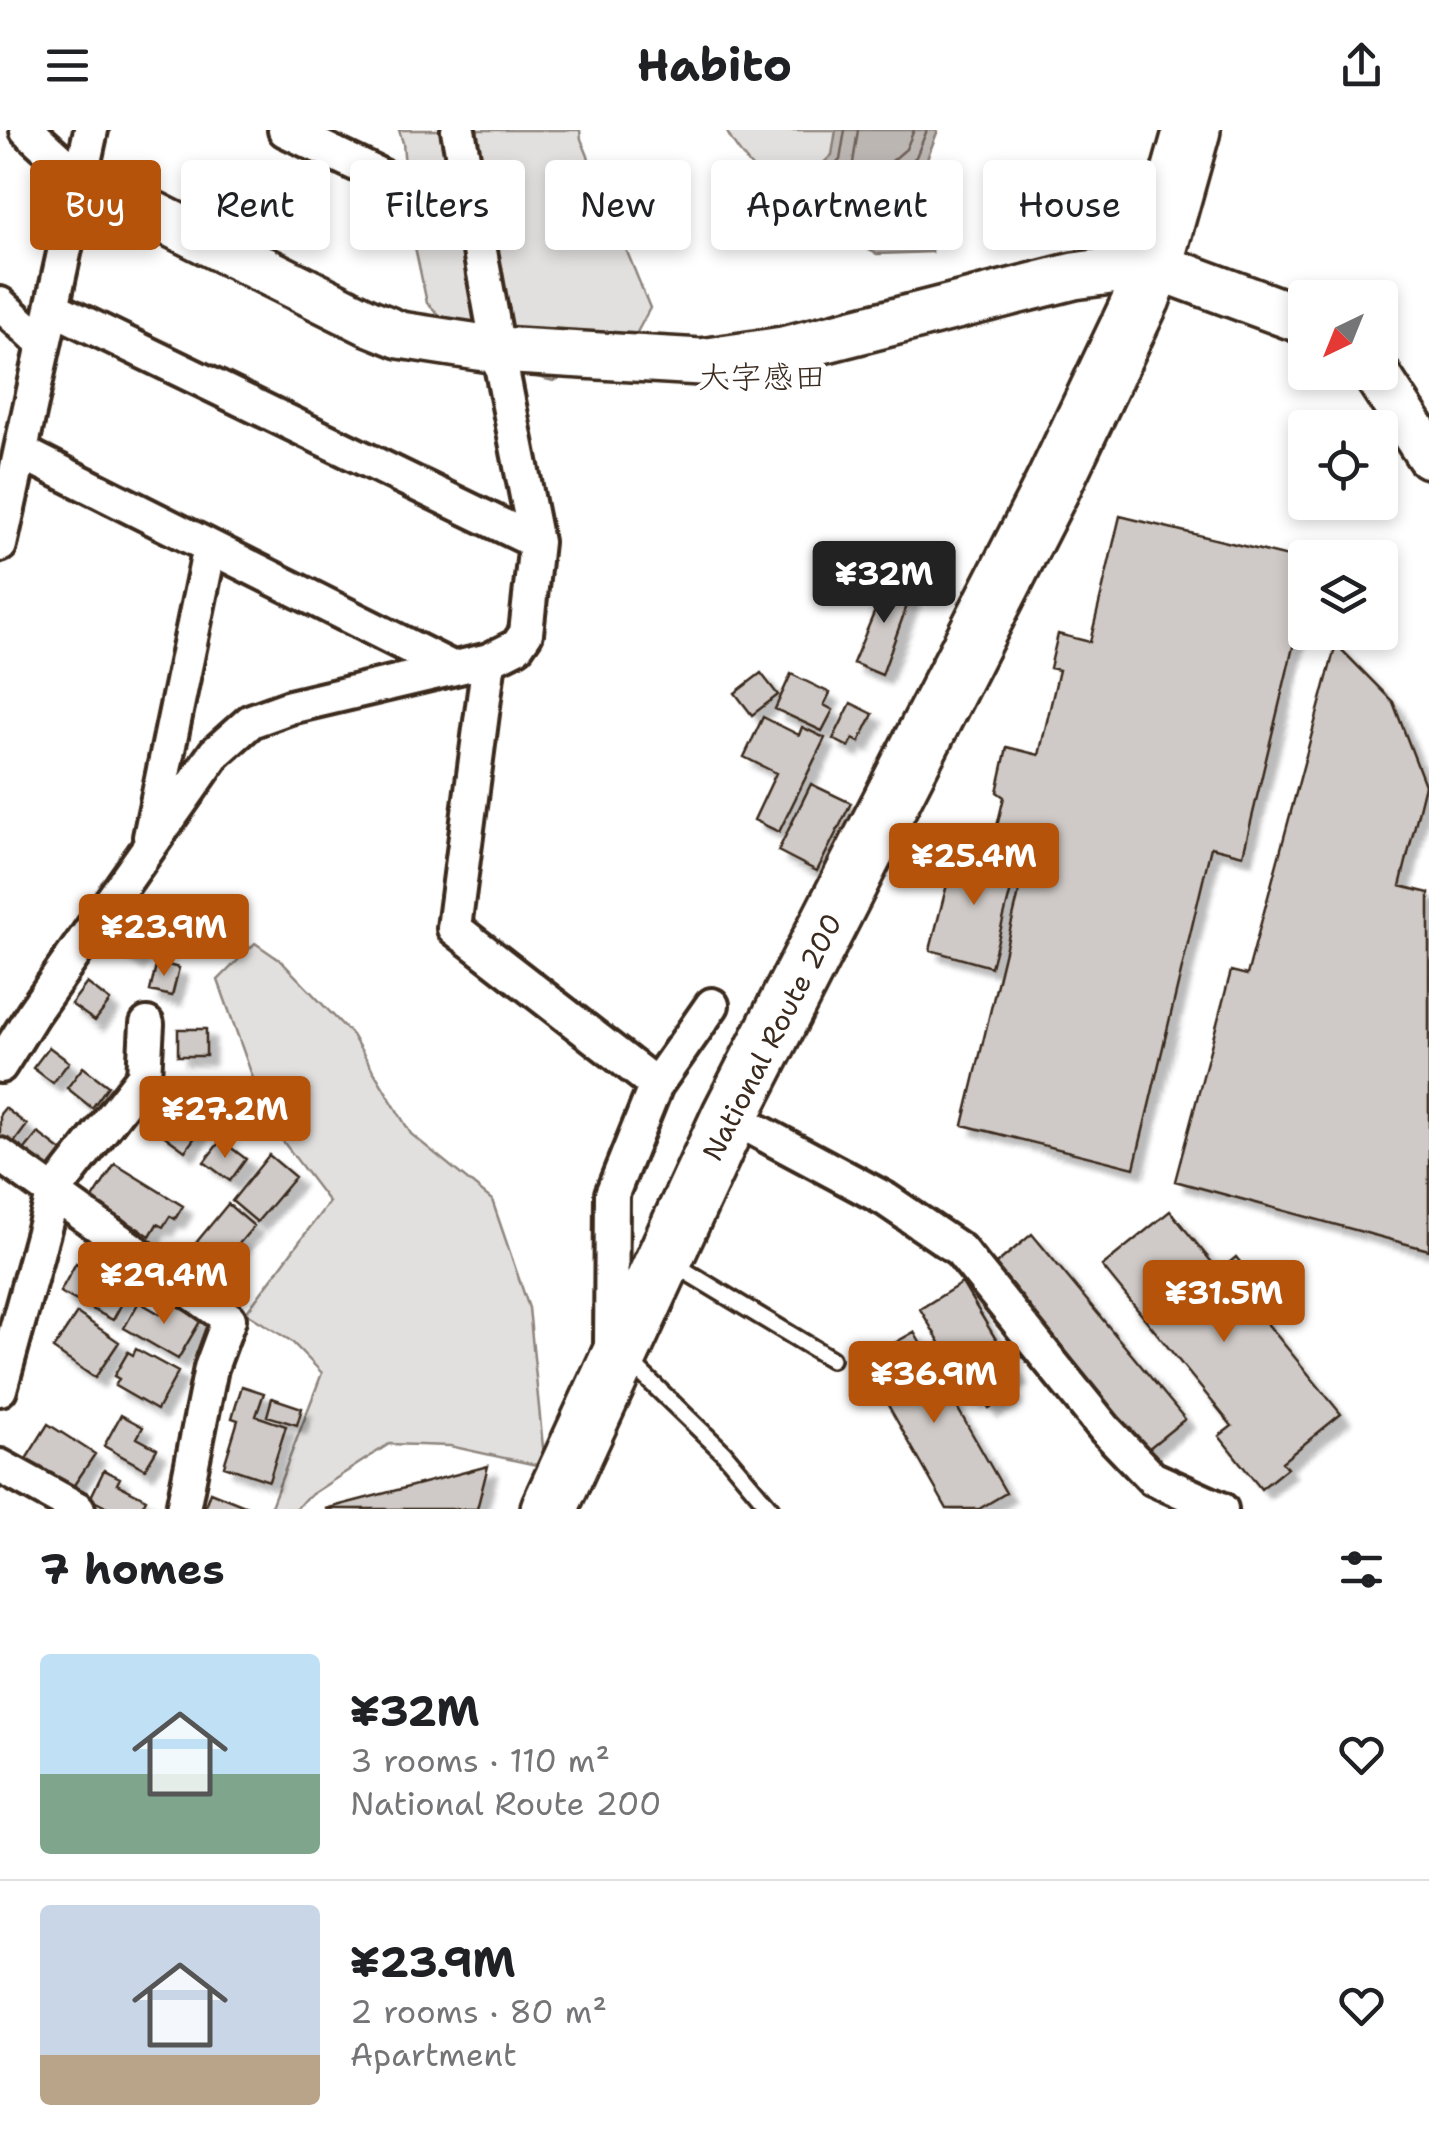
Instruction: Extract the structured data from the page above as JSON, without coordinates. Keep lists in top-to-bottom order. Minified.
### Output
{"streets":{"highway":["National Route 200"]},"districts":["大字感田"],"north":"bottom left","page":{"header":"Habito","chip":["Buy","Rent","Filters","New","Apartment","House"],"price":["¥32M","¥25.4M","¥23.9M","¥27.2M","¥29.4M","¥31.5M","¥36.9M"],"heading":"7 homes","list":[{"name":"¥32M","note":"3 rooms · 110 m² · National Route 200"},{"name":"¥23.9M","note":"2 rooms · 80 m² · Apartment"}]}}
